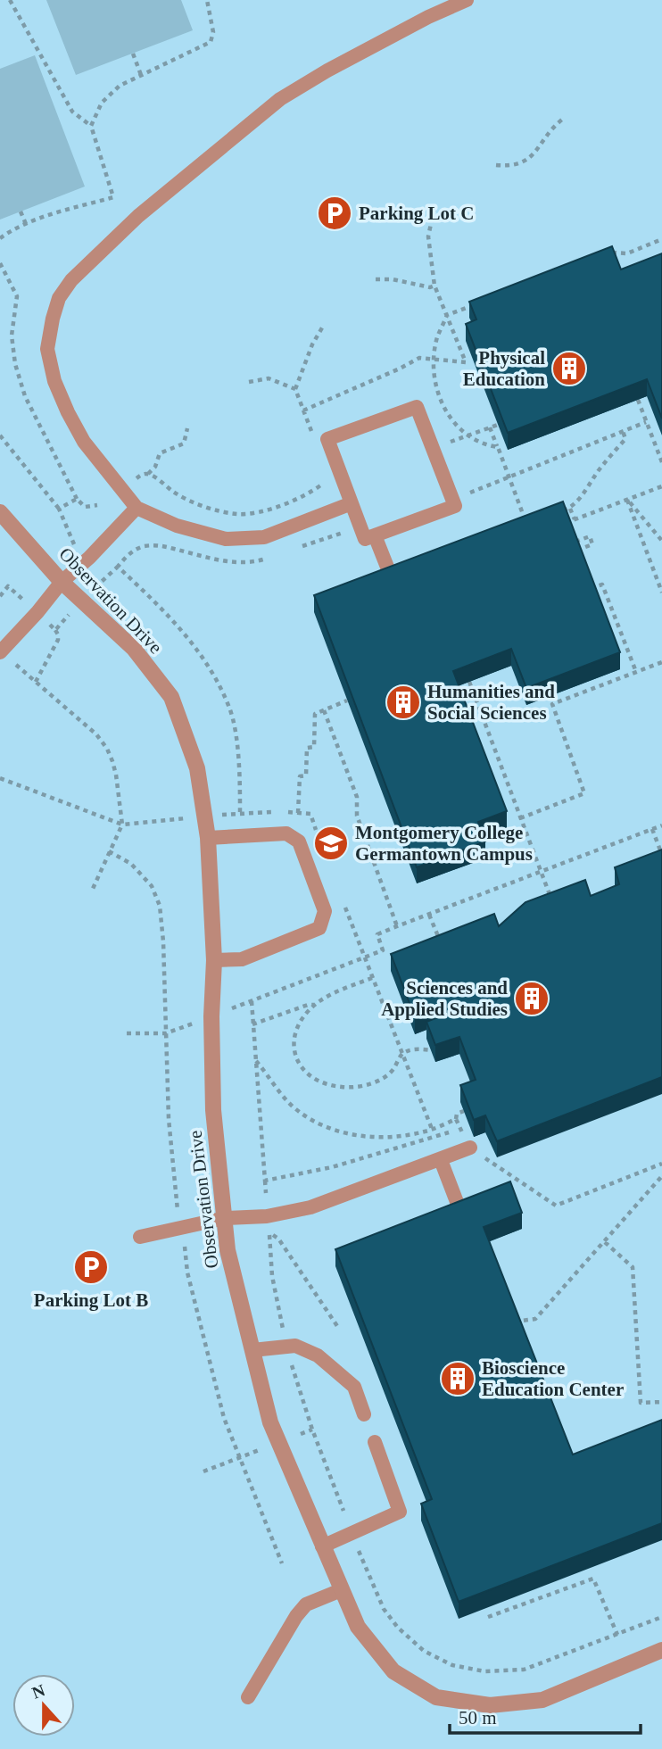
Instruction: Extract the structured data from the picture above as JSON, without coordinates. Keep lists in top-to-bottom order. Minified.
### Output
{"streets":{"street":["Observation Drive"]},"places":{"parking":["Parking Lot C","Parking Lot B"],"building":["Physical Education","Humanities and Social Sciences","Sciences and Applied Studies","Bioscience Education Center"],"school or university":["Montgomery College Germantown Campus"]},"scale_bar":"50 m","north":"top"}
